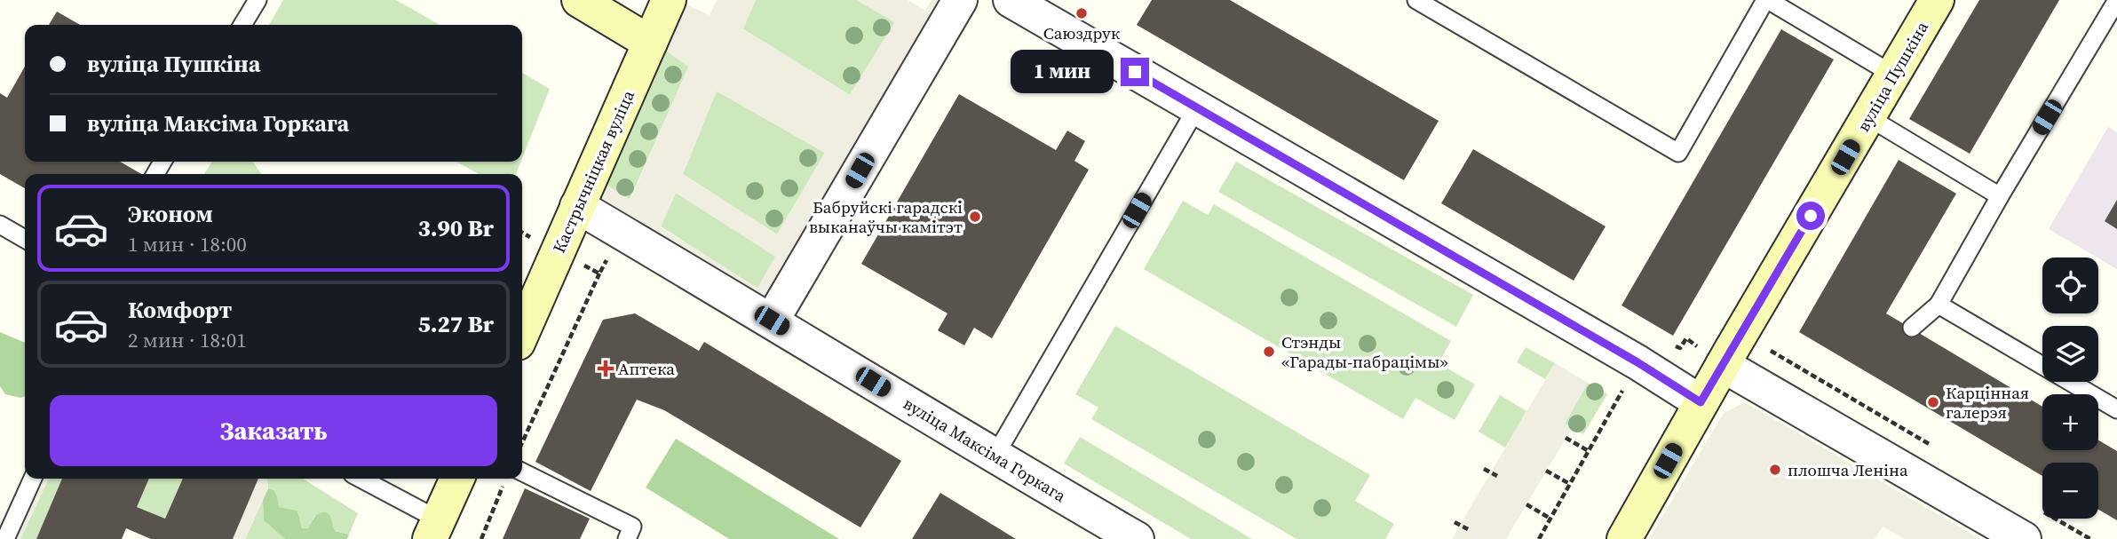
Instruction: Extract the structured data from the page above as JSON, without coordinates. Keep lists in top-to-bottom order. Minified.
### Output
{"streets":{"main road":["вуліца Пушкіна","Кастрычніцкая вуліца"],"street":["вуліца Максіма Горкага"]},"crossings":[["Кастрычніцкая вуліца","вуліца Максіма Горкага"]],"places":{"other":["Саюздрук","Бабруйскі гарадскі выканаўчы камітэт","Стэнды «Гарады-пабрацімы»","Карцінная галерэя","плошча Леніна"],"health":["Аптека"]},"page":{"banner":["вуліца Пушкіна","вуліца Максіма Горкага"],"bubble":"1 мин","list":[{"name":"Эконом","note":"1 мин · 18:00","value":"3.90 Br"},{"name":"Комфорт","note":"2 мин · 18:01","value":"5.27 Br"}],"map_buttons":["+","−"],"buttons":"Заказать"}}
